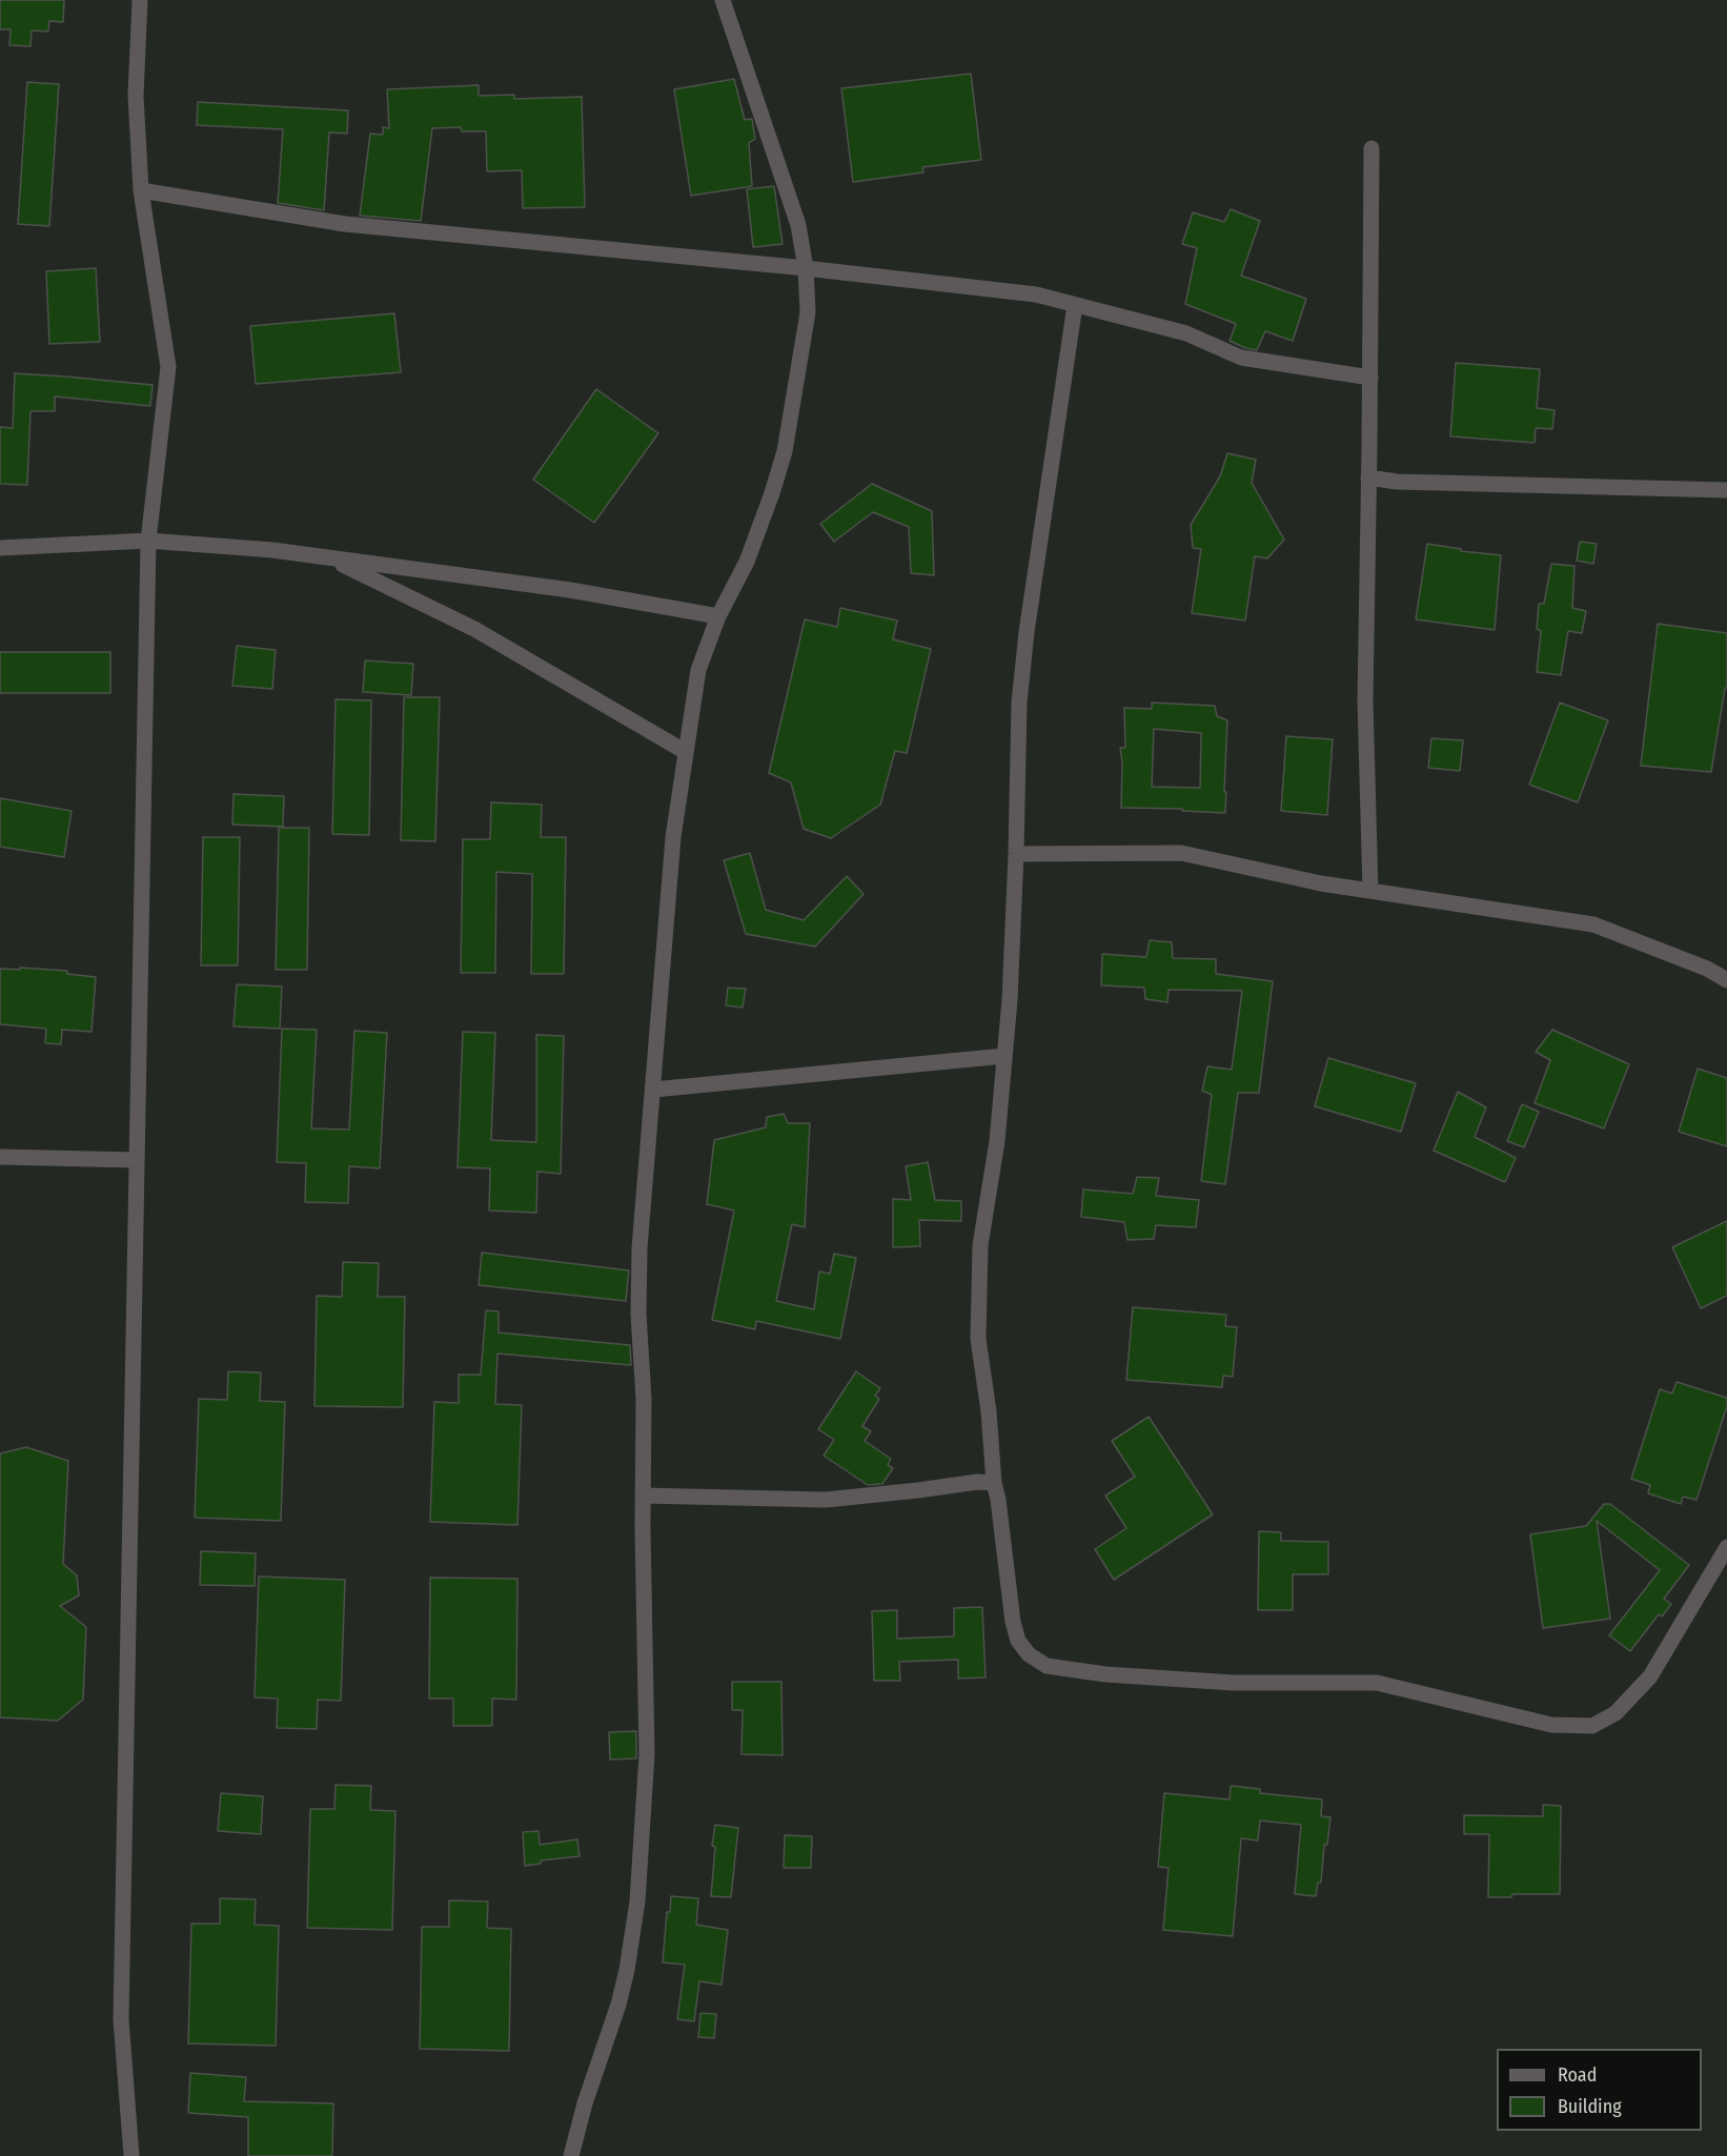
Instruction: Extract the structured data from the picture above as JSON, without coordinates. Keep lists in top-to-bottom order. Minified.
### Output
{"legend":["Road","Building"]}
